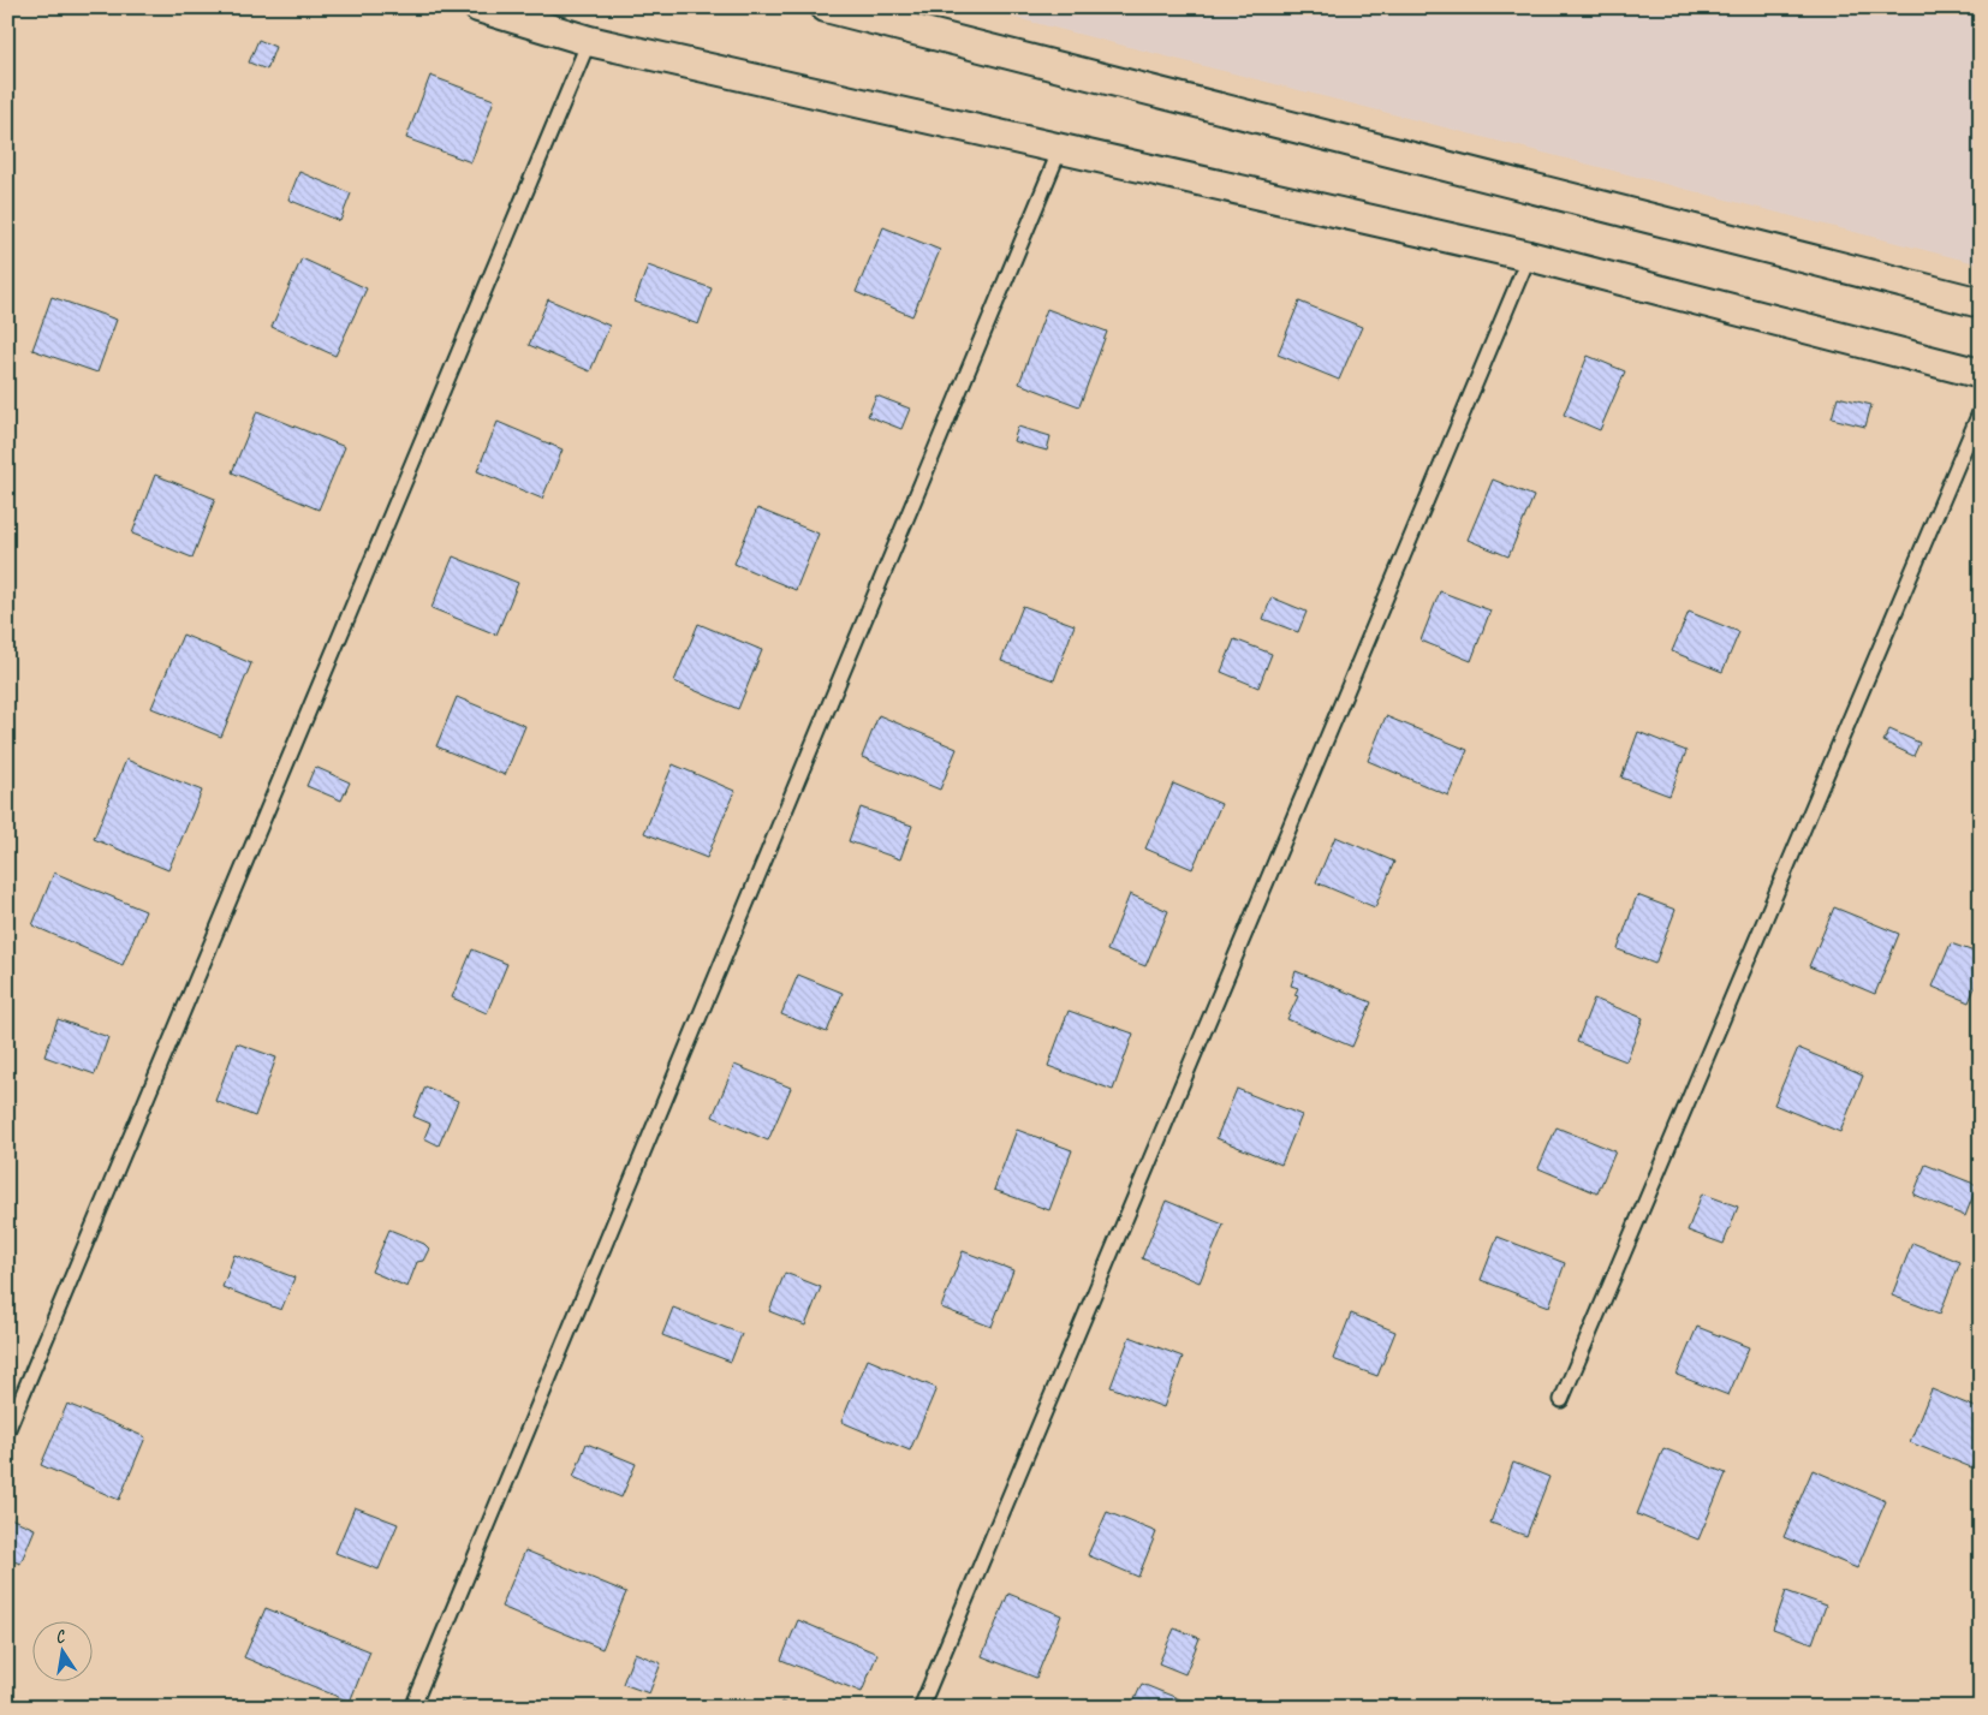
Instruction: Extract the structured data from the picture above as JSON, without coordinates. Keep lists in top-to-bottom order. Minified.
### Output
{"north":"top"}
